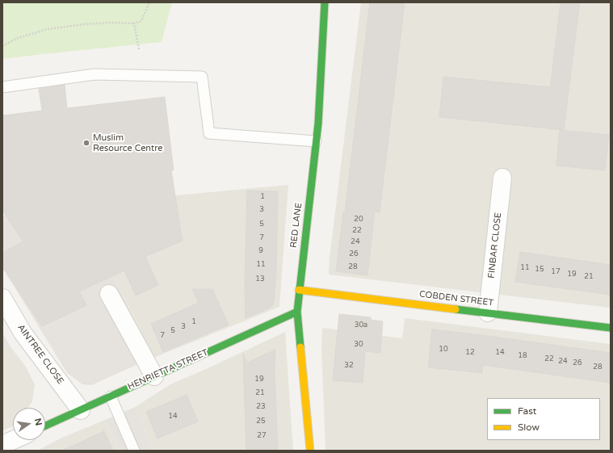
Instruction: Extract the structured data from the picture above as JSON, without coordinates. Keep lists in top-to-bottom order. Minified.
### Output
{"streets":{"street":["RED LANE","FINBAR CLOSE","COBDEN STREET","AINTREE CLOSE","HENRIETTA STREET"]},"crossings":[["RED LANE","COBDEN STREET"],["RED LANE","HENRIETTA STREET"],["FINBAR CLOSE","COBDEN STREET"],["AINTREE CLOSE","HENRIETTA STREET"]],"places":["Muslim Resource Centre"],"house_numbers":["1","3","20","5","22","7","24","9","26","11","28","11","15","17","19","21","13","1","30a","3","5","7","30","10","12","14","18","22","24","26","32","28","19","21","23","14","25","27"],"legend":["Fast","Slow"],"north":"right"}
